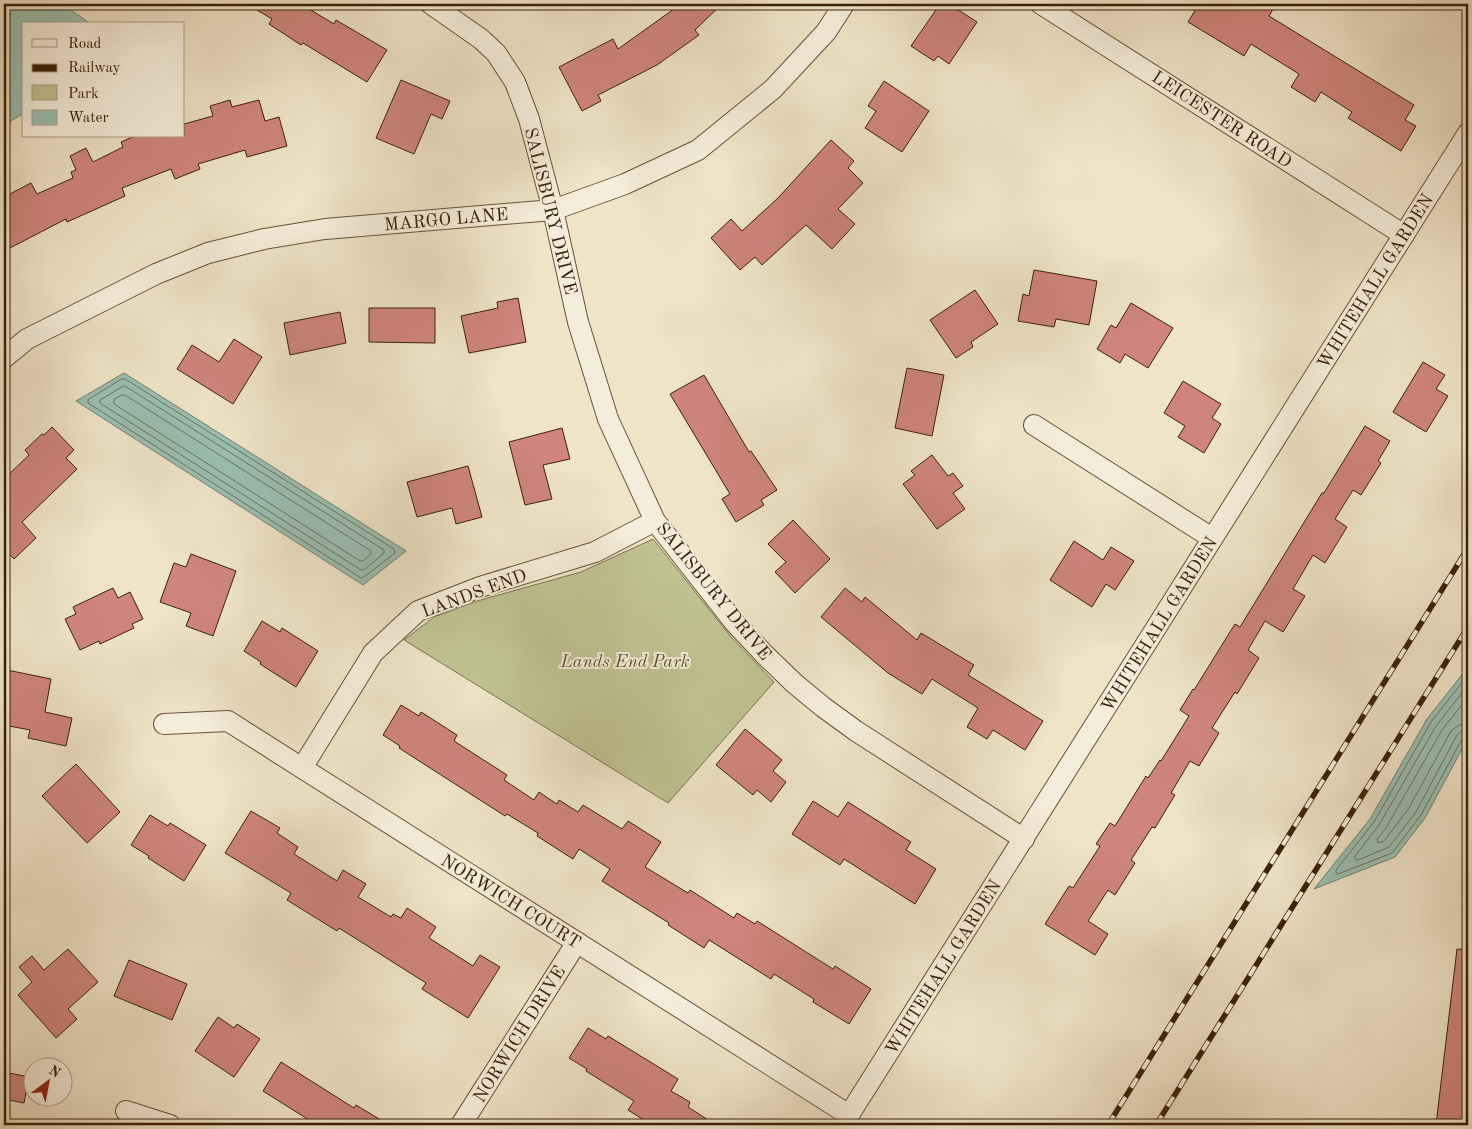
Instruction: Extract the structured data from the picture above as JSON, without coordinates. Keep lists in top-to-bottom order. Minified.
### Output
{"streets":{"street":["LEICESTER ROAD","SALISBURY DRIVE","MARGO LANE","WHITEHALL GARDEN","LANDS END","NORWICH COURT","NORWICH DRIVE"]},"crossings":[["LEICESTER ROAD","WHITEHALL GARDEN"],["SALISBURY DRIVE","MARGO LANE"],["SALISBURY DRIVE","WHITEHALL GARDEN"],["SALISBURY DRIVE","LANDS END"],["WHITEHALL GARDEN","NORWICH COURT"],["LANDS END","NORWICH COURT"],["NORWICH COURT","NORWICH DRIVE"]],"parks":["Lands End Park"],"legend":["Road","Railway","Park","Water"],"north":"top right"}
